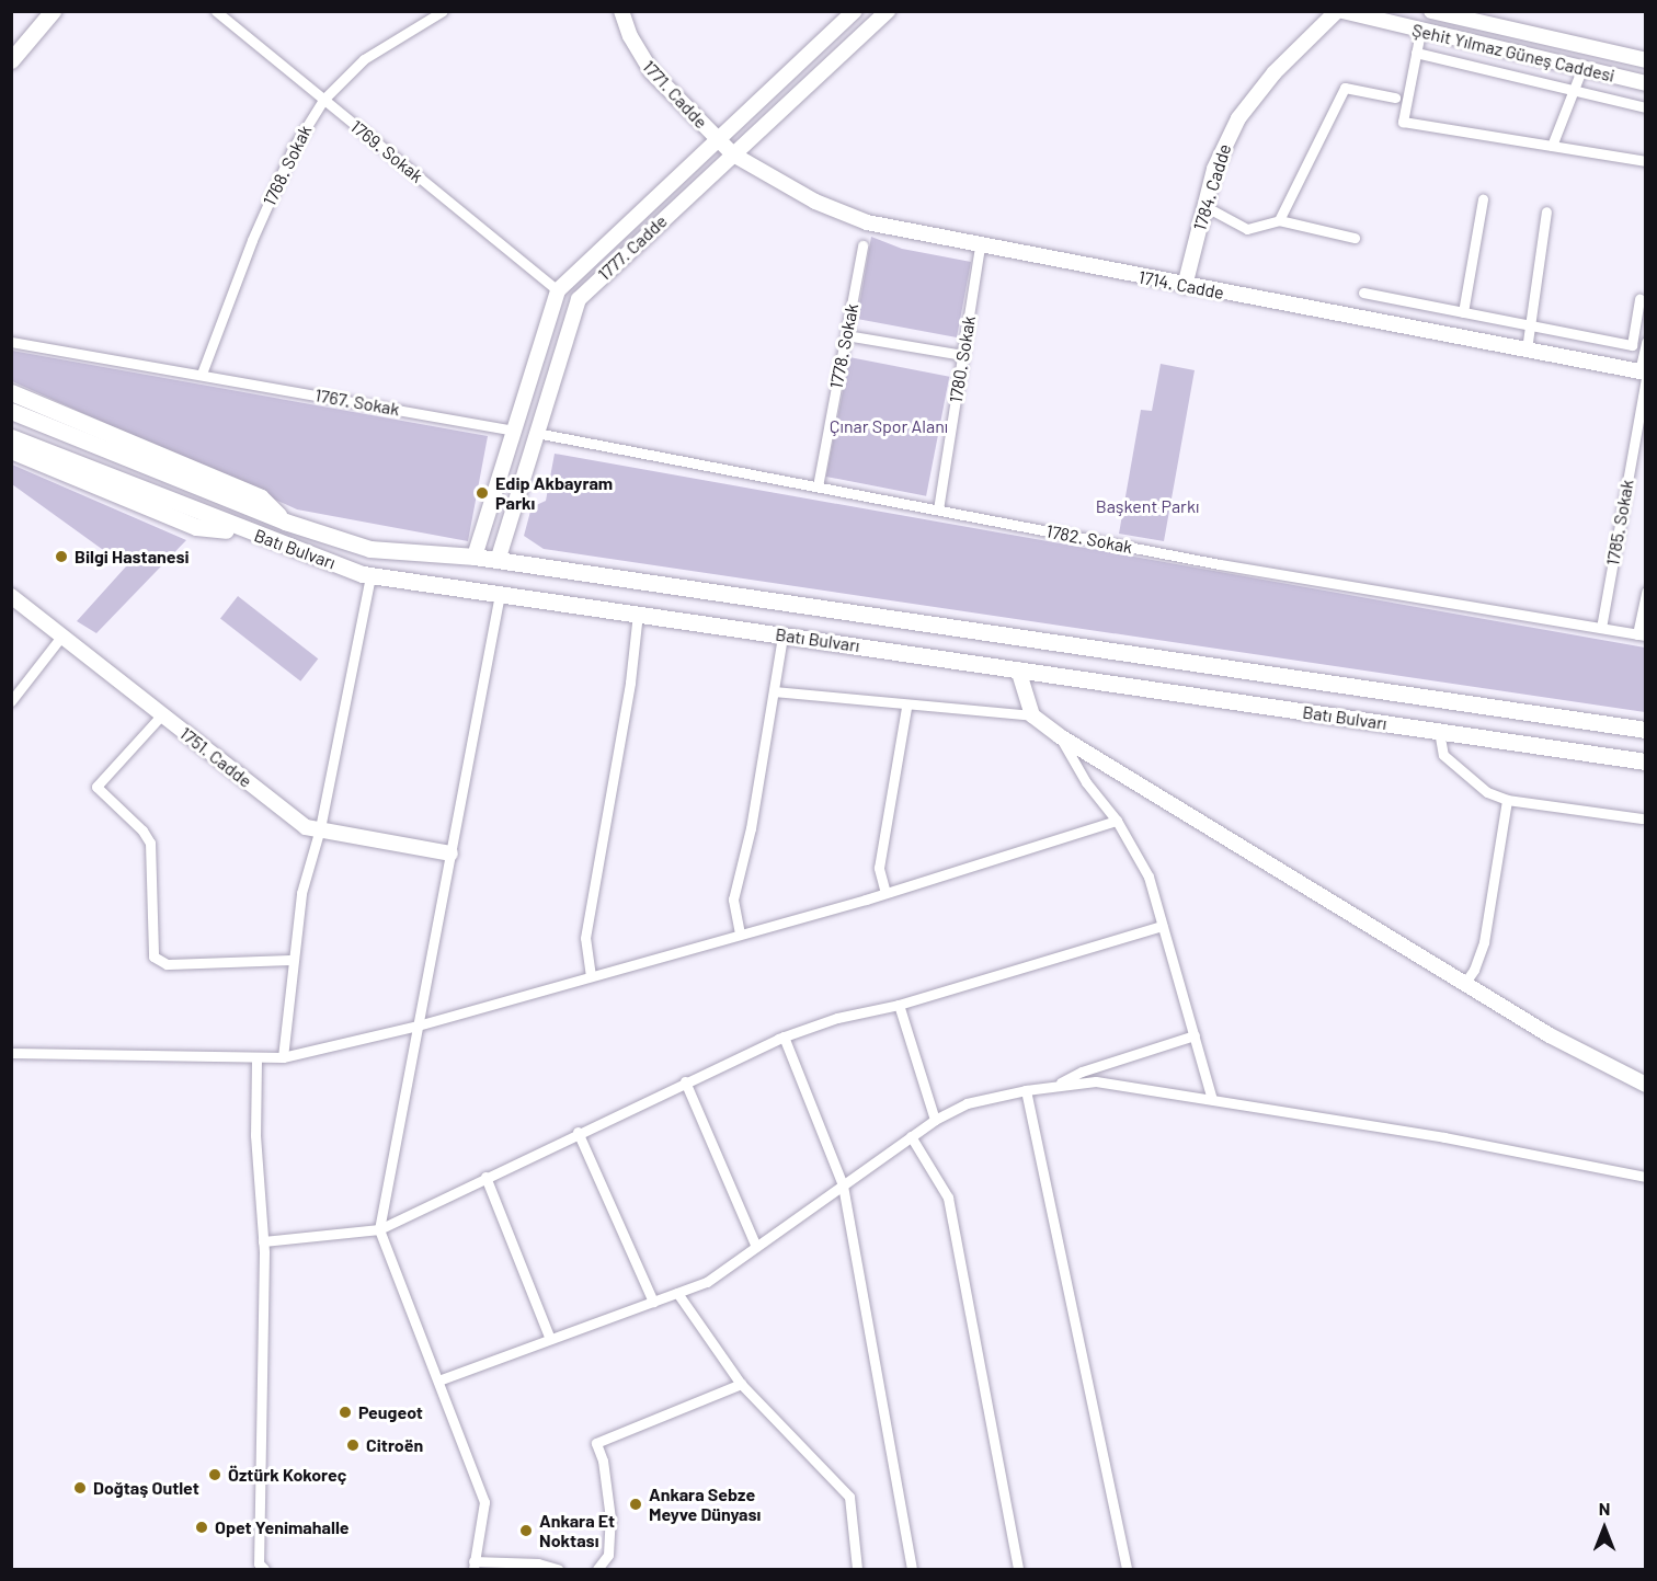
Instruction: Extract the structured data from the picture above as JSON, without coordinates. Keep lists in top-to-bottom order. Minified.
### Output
{"streets":{"main road":["Şehit Yılmaz Güneş Caddesi","1771. Cadde","1784. Cadde","1777. Cadde","1714. Cadde","Batı Bulvarı","1751. Cadde"],"street":["1769. Sokak","1768. Sokak","1778. Sokak","1780. Sokak","1767. Sokak","1785. Sokak","1782. Sokak"]},"crossings":[["1771. Cadde","1777. Cadde"],["1771. Cadde","1714. Cadde"],["1769. Sokak","1768. Sokak"],["1769. Sokak","1777. Cadde"],["1768. Sokak","1767. Sokak"],["1784. Cadde","1714. Cadde"],["1777. Cadde","1714. Cadde"],["1777. Cadde","1767. Sokak"],["1777. Cadde","1782. Sokak"],["1777. Cadde","Batı Bulvarı"],["1714. Cadde","1780. Sokak"],["1714. Cadde","1785. Sokak"],["1778. Sokak","1782. Sokak"],["1780. Sokak","1782. Sokak"],["1785. Sokak","1782. Sokak"]],"parks":["Çınar Spor Alanı","Başkent Parkı"],"places":["Edip Akbayram Parkı","Bilgi Hastanesi","Peugeot","Citroën","Öztürk Kokoreç","Doğtaş Outlet","Ankara Sebze Meyve Dünyası","Opet Yenimahalle","Ankara Et Noktası"],"north":"top"}
